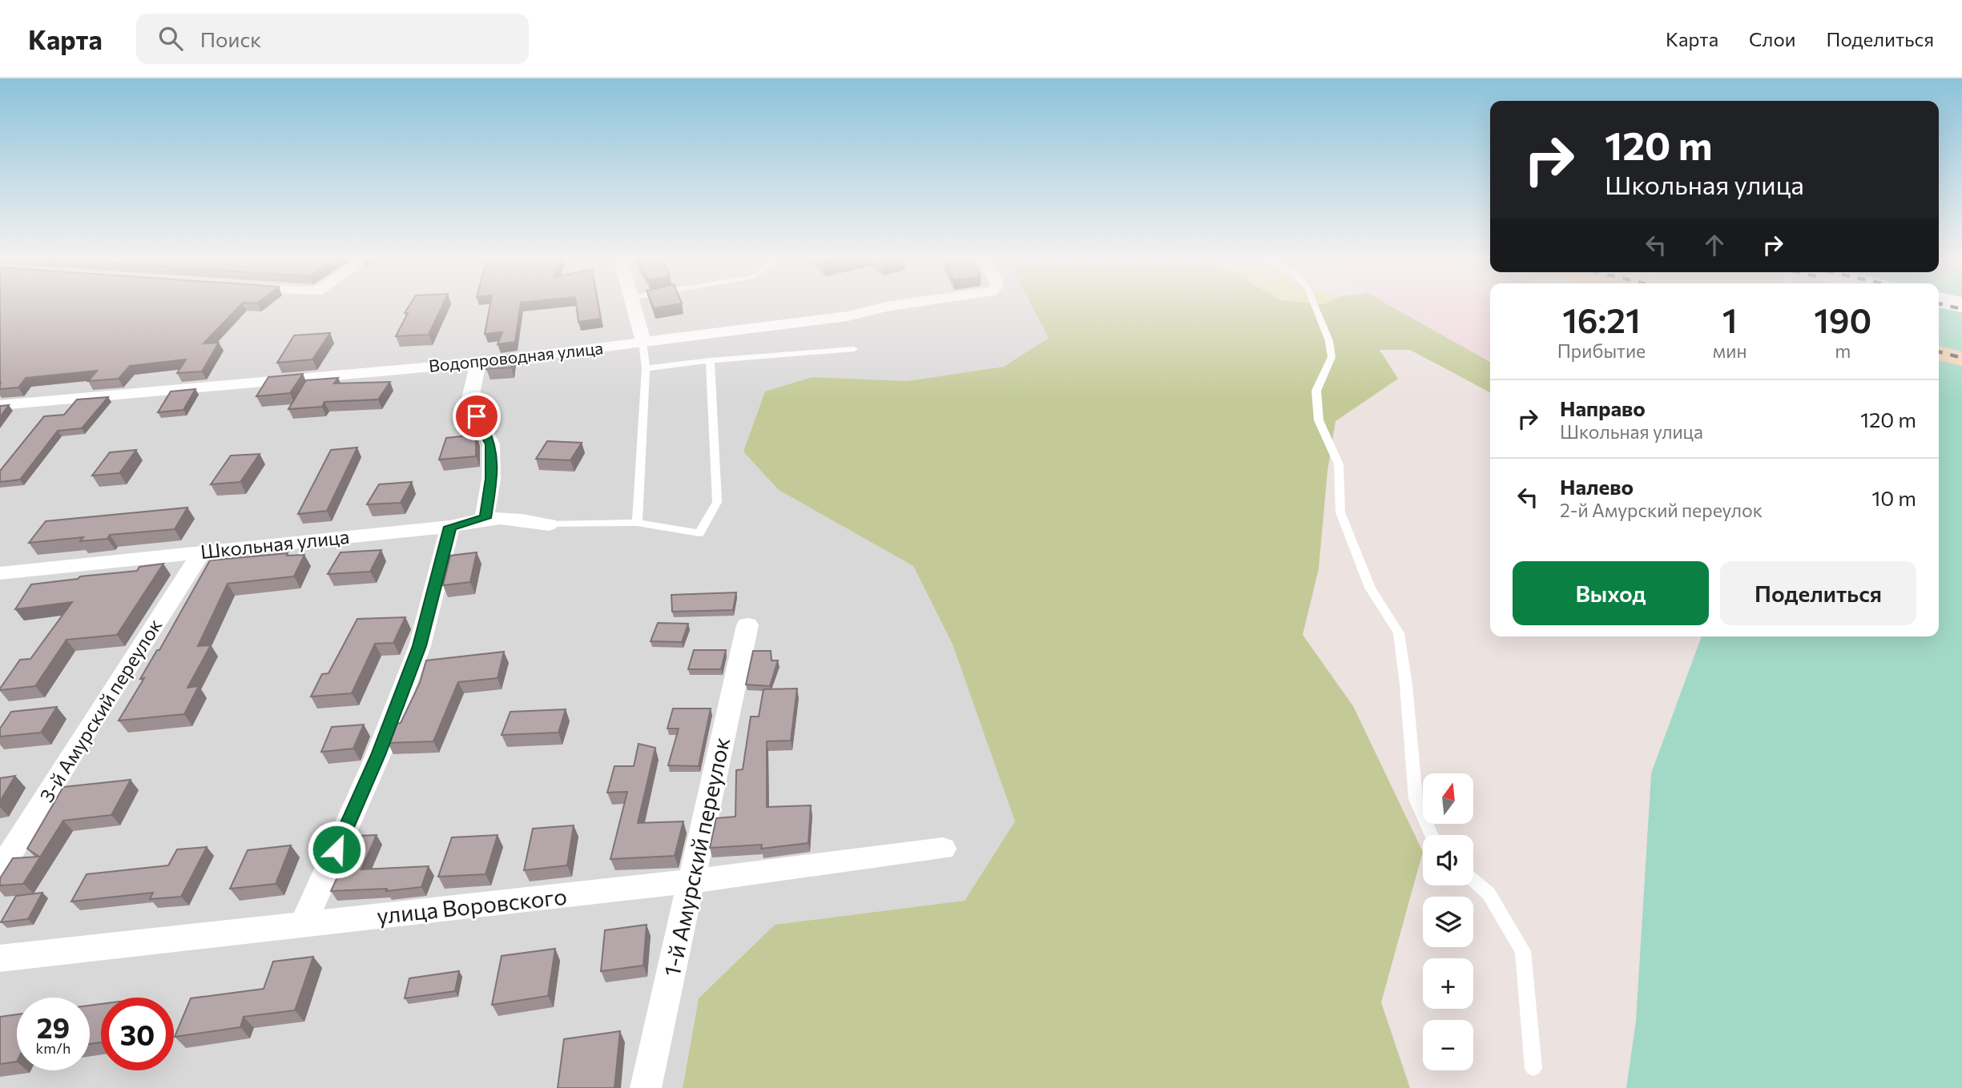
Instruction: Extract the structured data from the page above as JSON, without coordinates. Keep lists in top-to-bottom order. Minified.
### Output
{"streets":{"street":["Водопроводная улица","Школьная улица","3-й Амурский переулок","1-й Амурский переулок","улица Воровского"]},"crossings":[["Школьная улица","3-й Амурский переулок"],["1-й Амурский переулок","улица Воровского"]],"north":"top","page":{"header":"Карта","search":"Поиск","nav":["Карта","Слои","Поделиться"],"turn":["120 m","Школьная улица"],"eta":["16:21","Прибытие","1","мин","190","m"],"list":[{"name":"Направо","note":"Школьная улица","value":"120 m"},{"name":"Налево","note":"2-й Амурский переулок","value":"10 m"}],"buttons":["Выход","Поделиться"],"map_buttons":["+","−"],"speed":"29 km/h","limit":"30"}}
